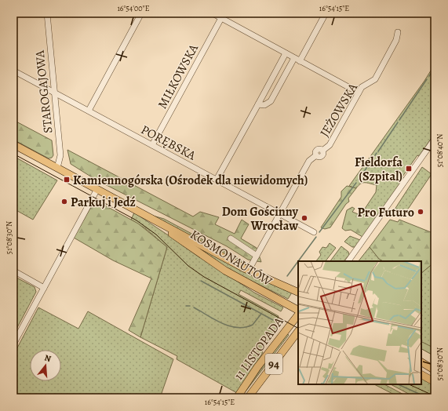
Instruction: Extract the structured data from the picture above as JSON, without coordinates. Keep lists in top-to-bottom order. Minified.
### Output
{"streets":{"main road":["KOSMONAUTÓW","11 LISTOPADA","94"],"street":["MIŁKOWSKA","STAROGAJOWA","JEŻOWSKA","PORĘBSKA"]},"crossings":[["MIŁKOWSKA","PORĘBSKA"],["STAROGAJOWA","PORĘBSKA"],["STAROGAJOWA","KOSMONAUTÓW"],["JEŻOWSKA","PORĘBSKA"]],"places":{"transit":["Fieldorfa (Szpital)","Kamiennogórska (Ośrodek dla niewidomych)"],"other":["Parkuj i Jedź","Pro Futuro","Dom Gościnny Wrocław"]},"north":"top","coordinates":["16°54'00\"E","16°54'15\"E","51°08'40\"N","51°08'30\"N"]}
